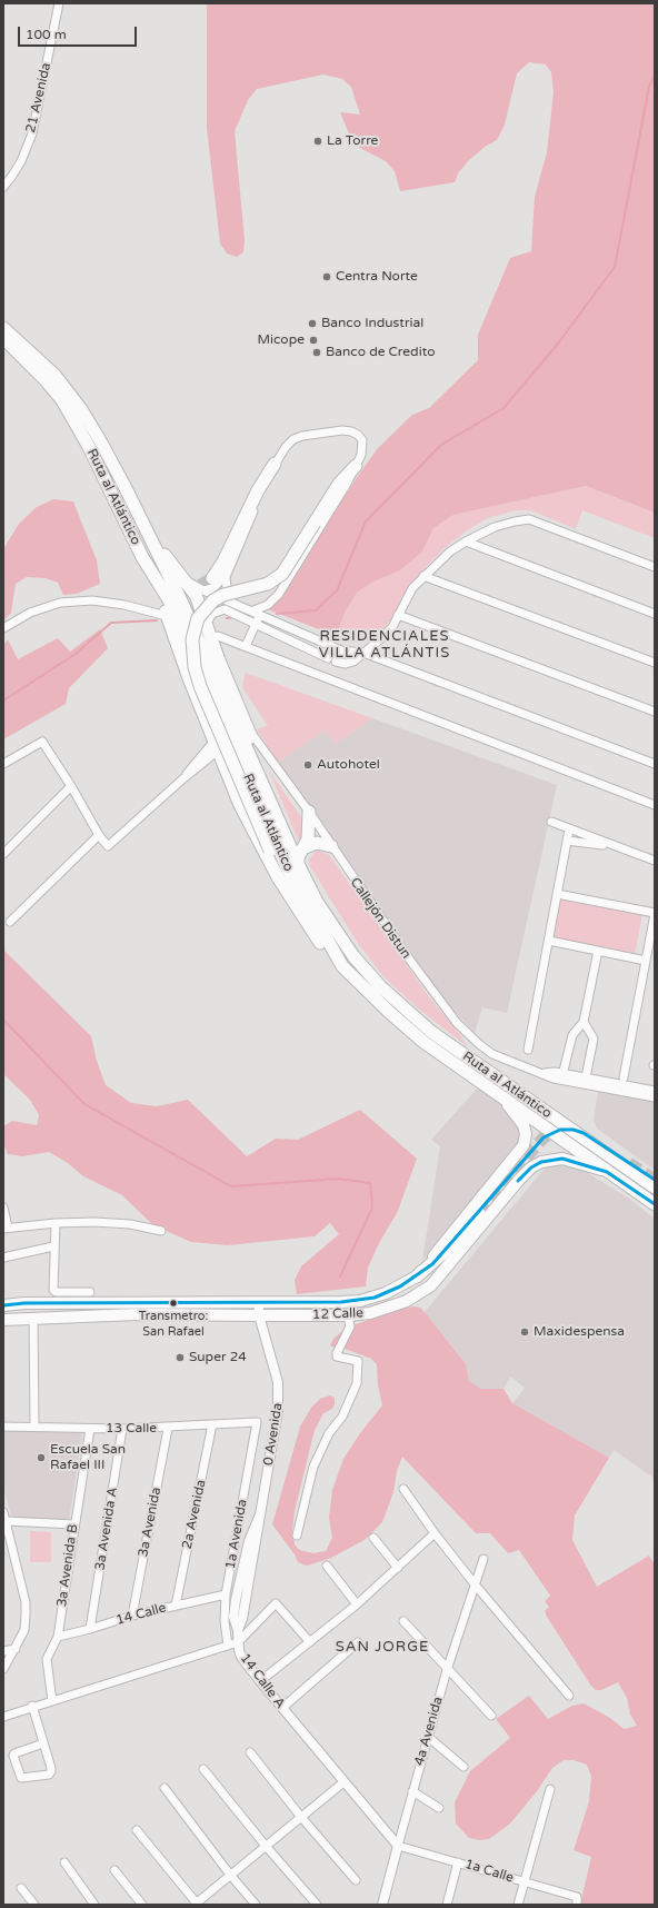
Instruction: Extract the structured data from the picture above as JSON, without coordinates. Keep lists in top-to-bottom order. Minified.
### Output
{"streets":{"highway":["Ruta al Atlántico"],"main road":["12 Calle"],"street":["21 Avenida","Callejón Distun","13 Calle","0 Avenida","2a Avenida","3a Avenida","3a Avenida A","1a Avenida","3a Avenida B","14 Calle","14 Calle A","4a Avenida","1a Calle"]},"crossings":[["Ruta al Atlántico","12 Calle"],["12 Calle","0 Avenida"],["13 Calle","2a Avenida"],["13 Calle","3a Avenida"],["13 Calle","3a Avenida A"],["13 Calle","1a Avenida"],["13 Calle","3a Avenida B"],["0 Avenida","14 Calle A"],["2a Avenida","14 Calle"],["3a Avenida","14 Calle"],["3a Avenida A","14 Calle"],["1a Avenida","14 Calle"],["1a Avenida","14 Calle A"],["3a Avenida B","14 Calle"],["3a Avenida B","14 Calle A"],["14 Calle A","4a Avenida"],["14 Calle A","1a Calle"],["4a Avenida","1a Calle"]],"districts":["RESIDENCIALES VILLA ATLÁNTIS","SAN JORGE"],"places":["La Torre","Centra Norte","Banco Industrial","Micope","Banco de Credito","Autohotel","Transmetro: San Rafael","Maxidespensa","Super 24","Escuela San Rafael III"],"scale_bar":"100 m"}
